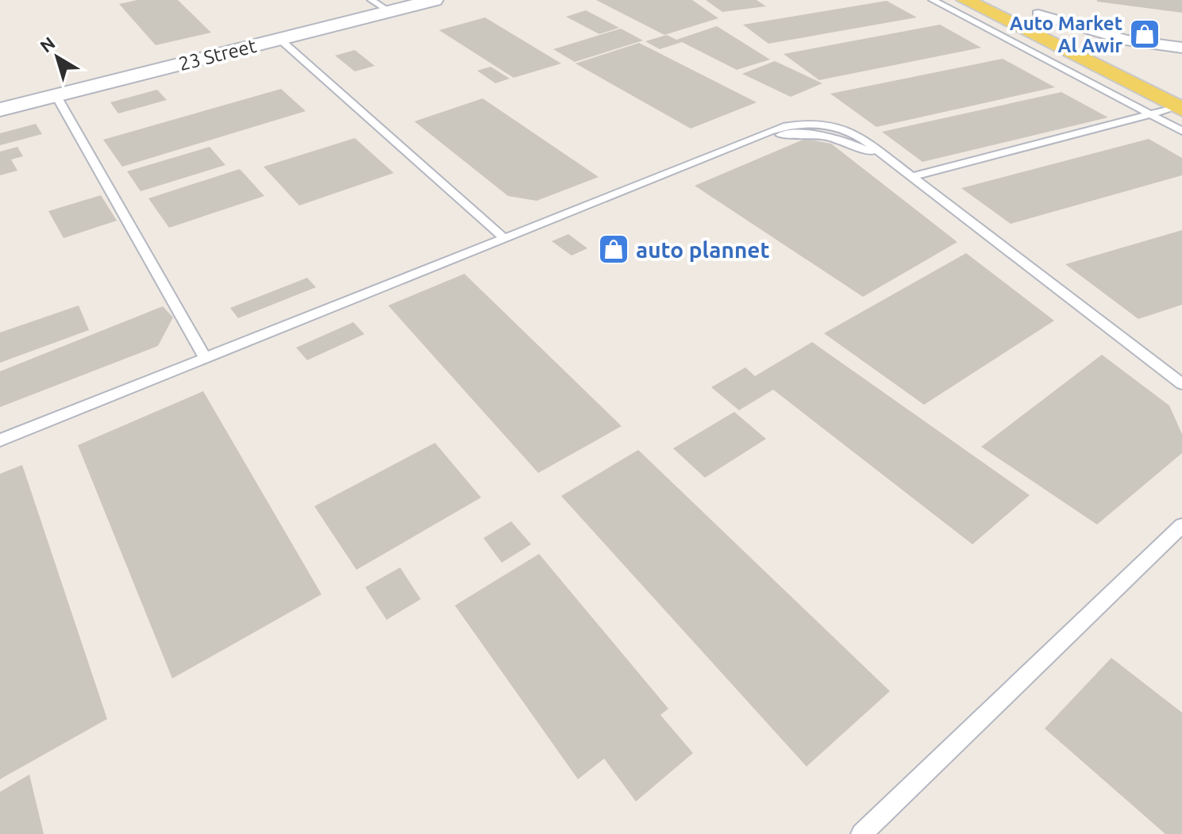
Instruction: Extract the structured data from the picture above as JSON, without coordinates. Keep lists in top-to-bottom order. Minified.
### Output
{"streets":{"street":["23 Street"]},"places":{"shop":["Auto Market Al Awir","auto plannet"]},"north":"top left"}
